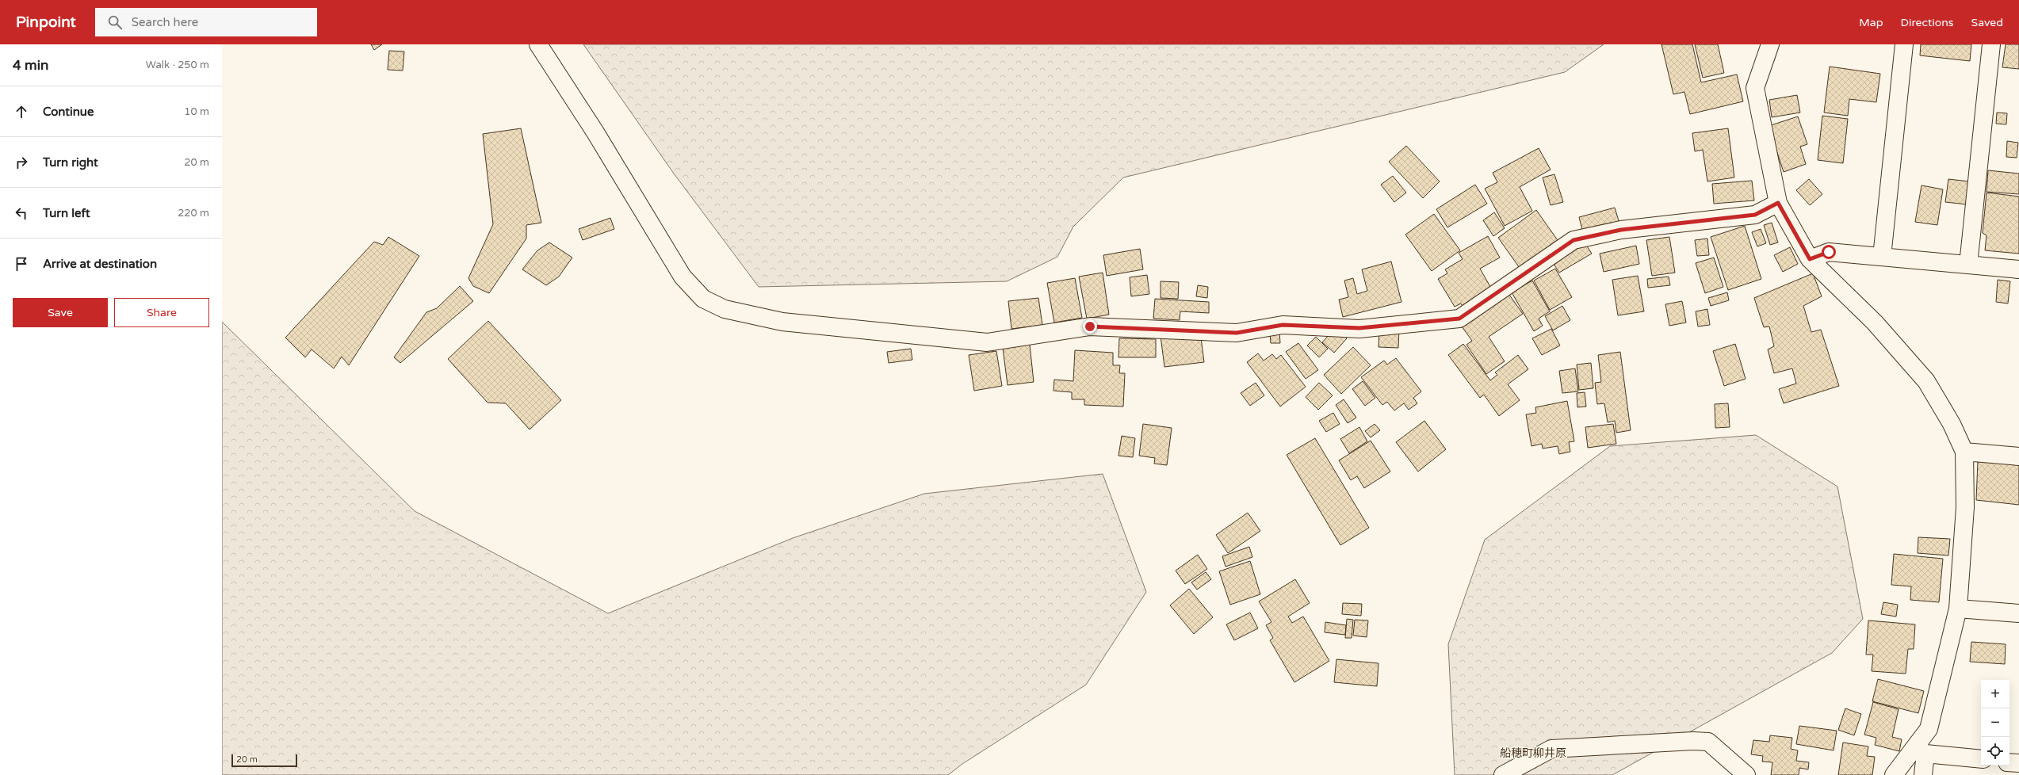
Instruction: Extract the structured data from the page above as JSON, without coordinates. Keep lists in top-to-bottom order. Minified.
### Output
{"districts":["船穂町柳井原"],"scale_bar":"20 m","page":{"header":"Pinpoint","search":"Search here","nav":["Map","Directions","Saved"],"heading":["4 min","Walk · 250 m"],"list":[["Continue","10 m"],["Turn right","20 m"],["Turn left","220 m"],"Arrive at destination"],"buttons":["Save","Share"],"map_buttons":["+","−"],"scale":"20 m"}}
